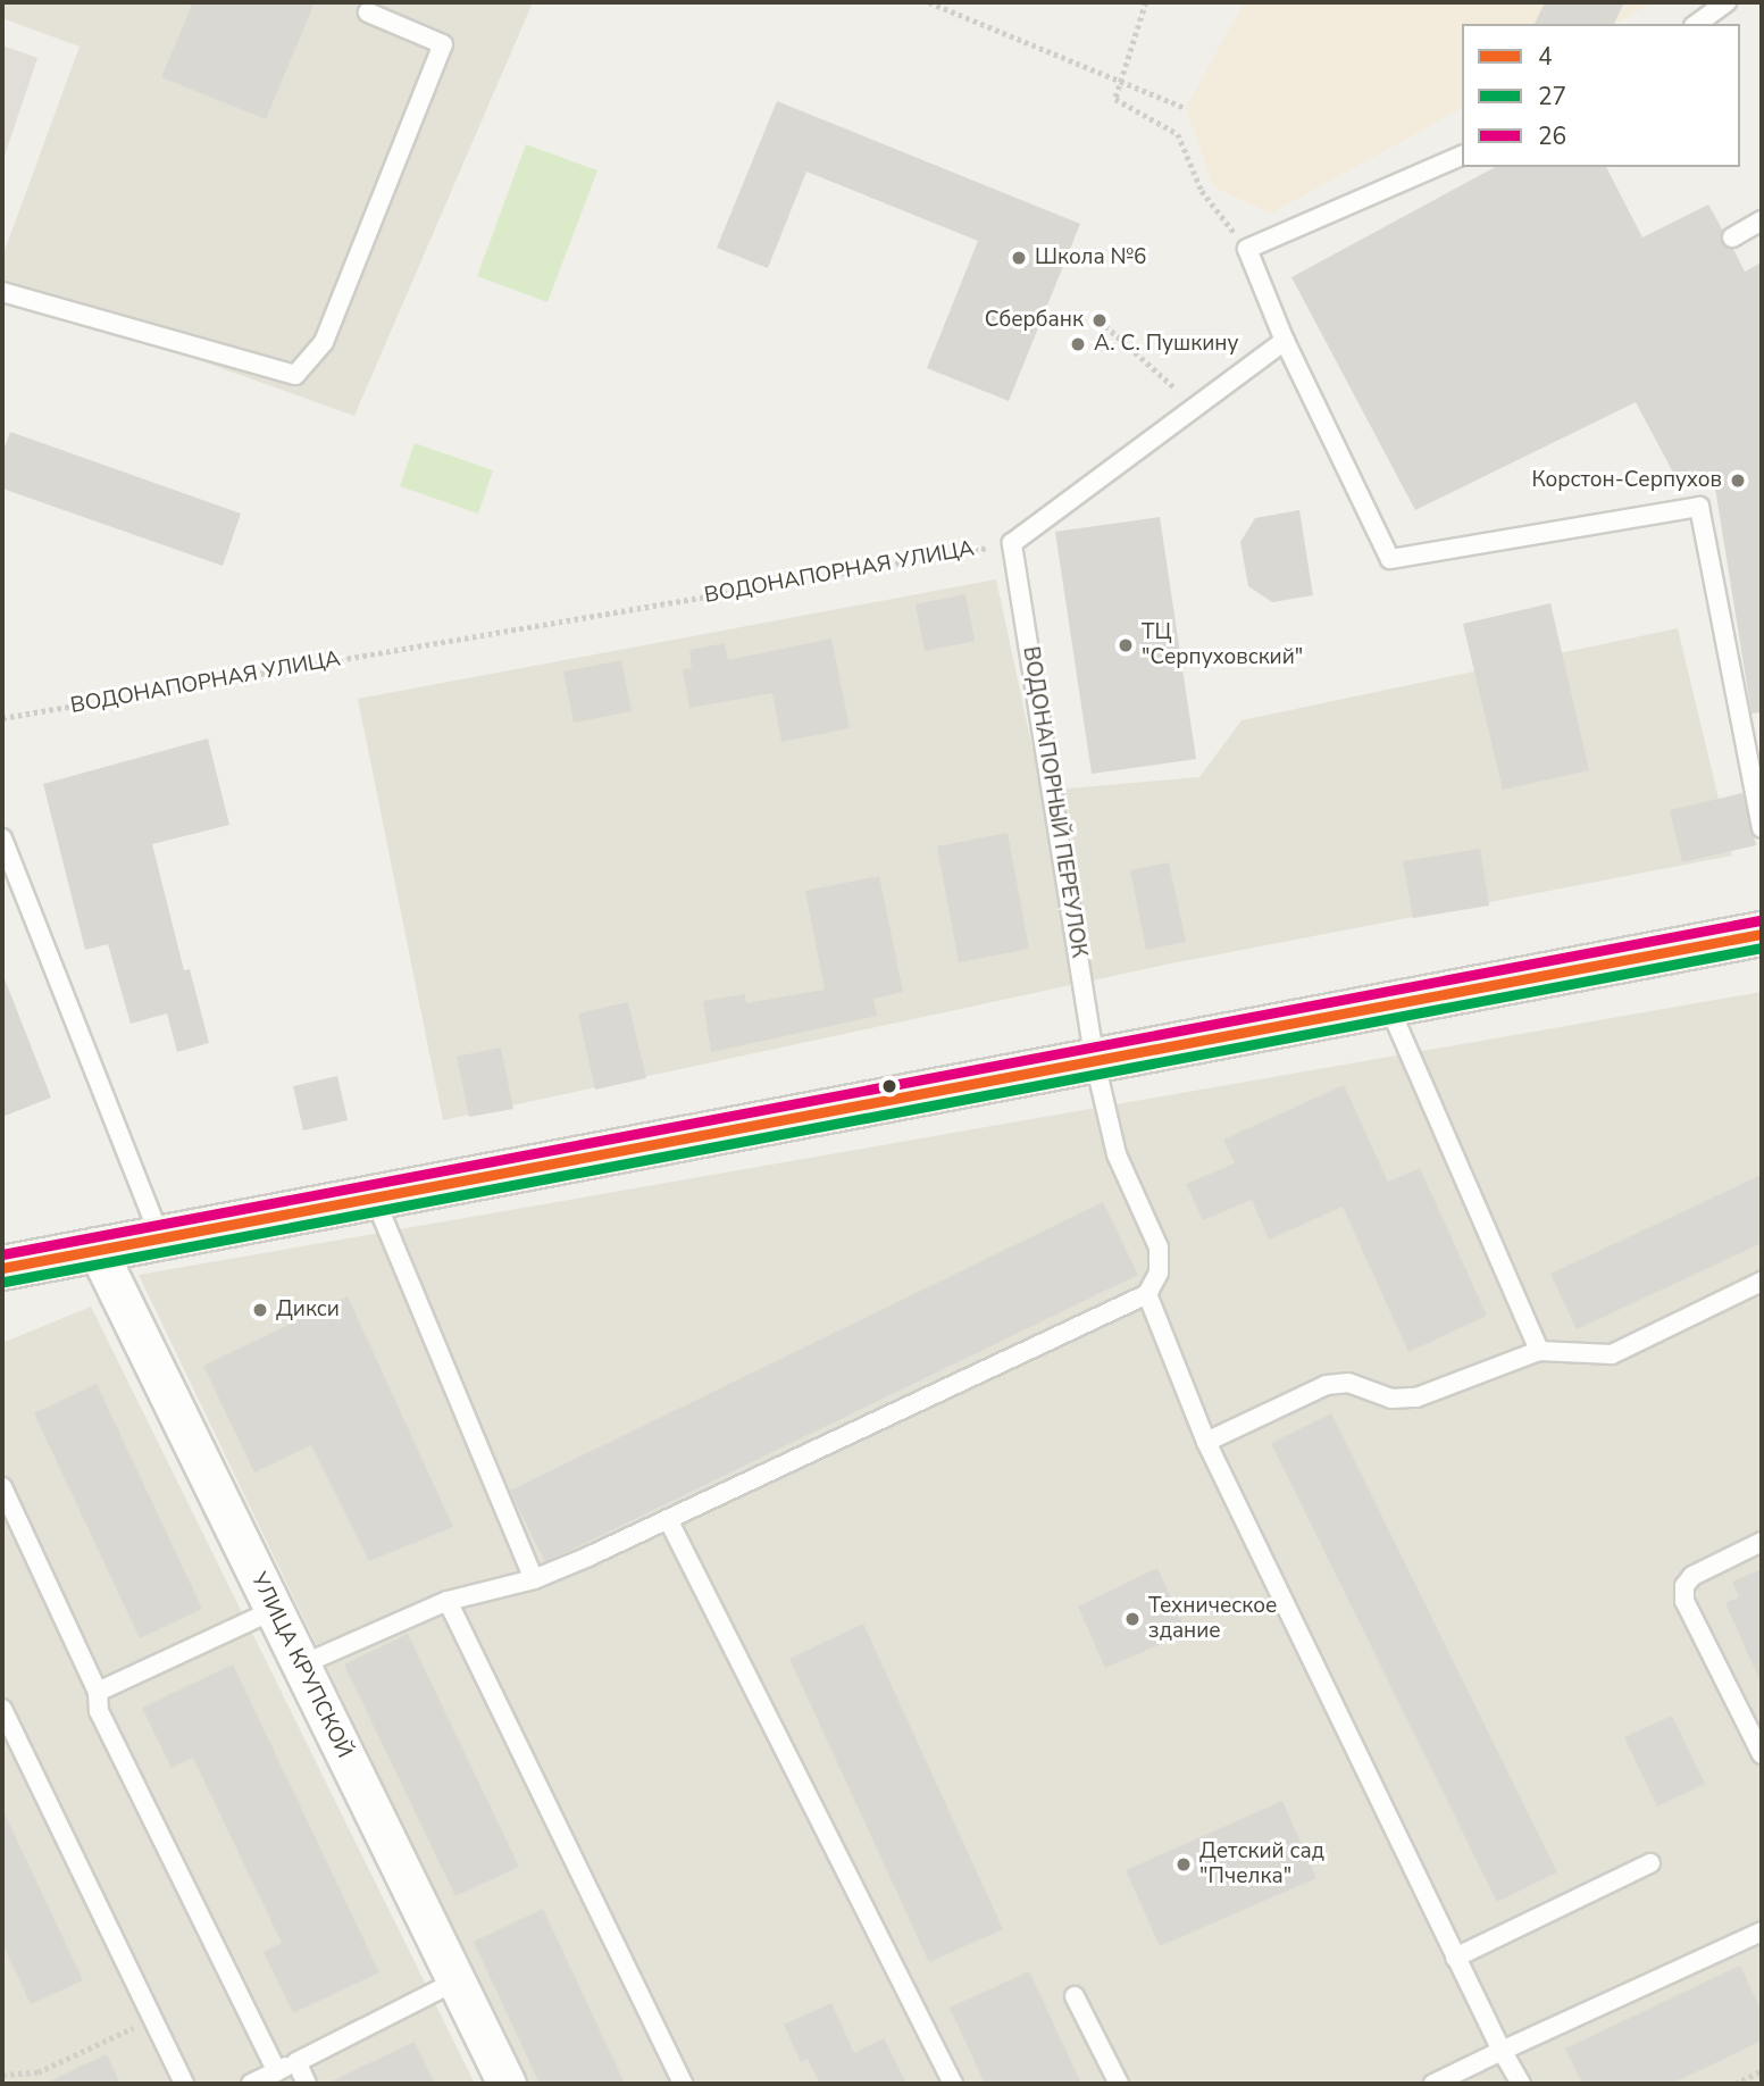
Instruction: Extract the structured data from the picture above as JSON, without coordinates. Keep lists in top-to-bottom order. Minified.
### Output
{"streets":{"street":["УЛИЦА КРУПСКОЙ"],"lane":["ВОДОНАПОРНЫЙ ПЕРЕУЛОК"],"path":["ВОДОНАПОРНАЯ УЛИЦА"]},"crossings":[["ВОДОНАПОРНАЯ УЛИЦА","ВОДОНАПОРНЫЙ ПЕРЕУЛОК"]],"places":["Школа №6","Сбербанк","А. С. Пушкину","Корстон-Серпухов","ТЦ \"Серпуховский\"","Дикси","Техническое здание","Детский сад \"Пчелка\""],"lines":["transit line 26","transit line 4","transit line 27"],"legend":["4","27","26"]}
